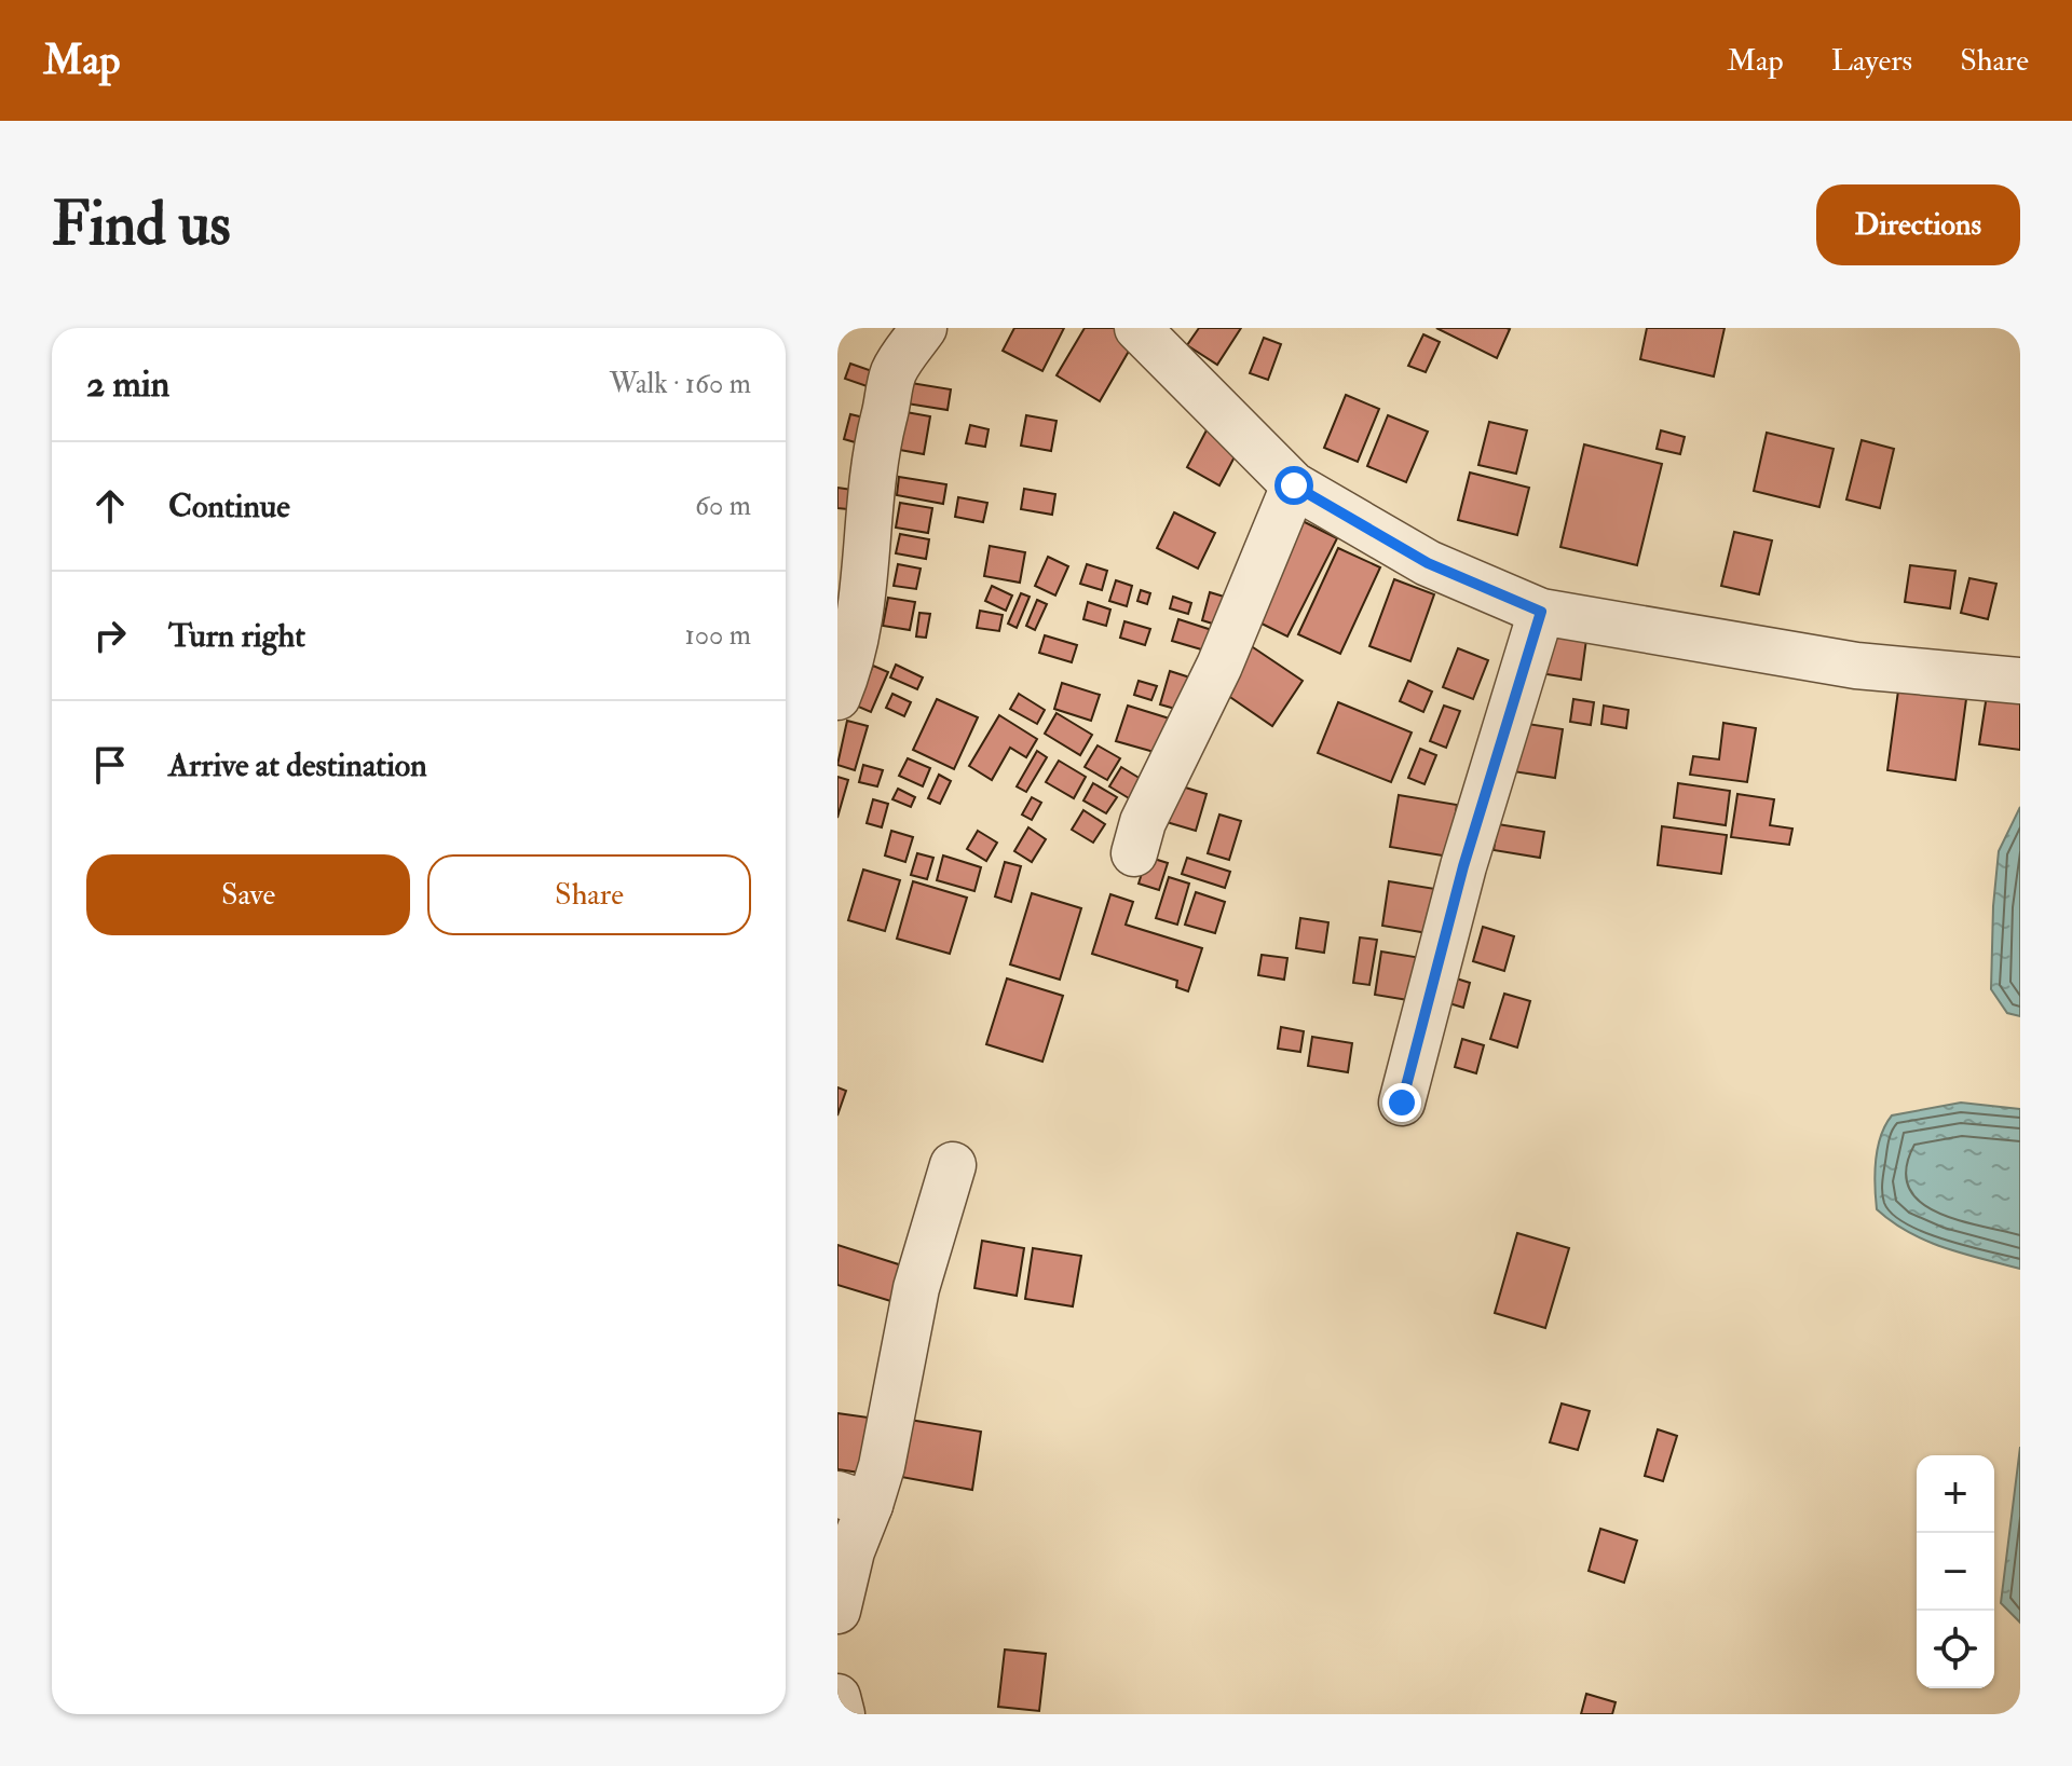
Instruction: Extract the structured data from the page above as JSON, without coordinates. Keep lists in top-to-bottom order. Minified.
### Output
{"page":{"header":"Map","nav":["Map","Layers","Share"],"buttons":["Directions",["Save","Share"]],"title":"Find us","heading":["2 min","Walk · 160 m"],"list":[["Continue","60 m"],["Turn right","100 m"],"Arrive at destination"],"map_buttons":["+","−"]}}
